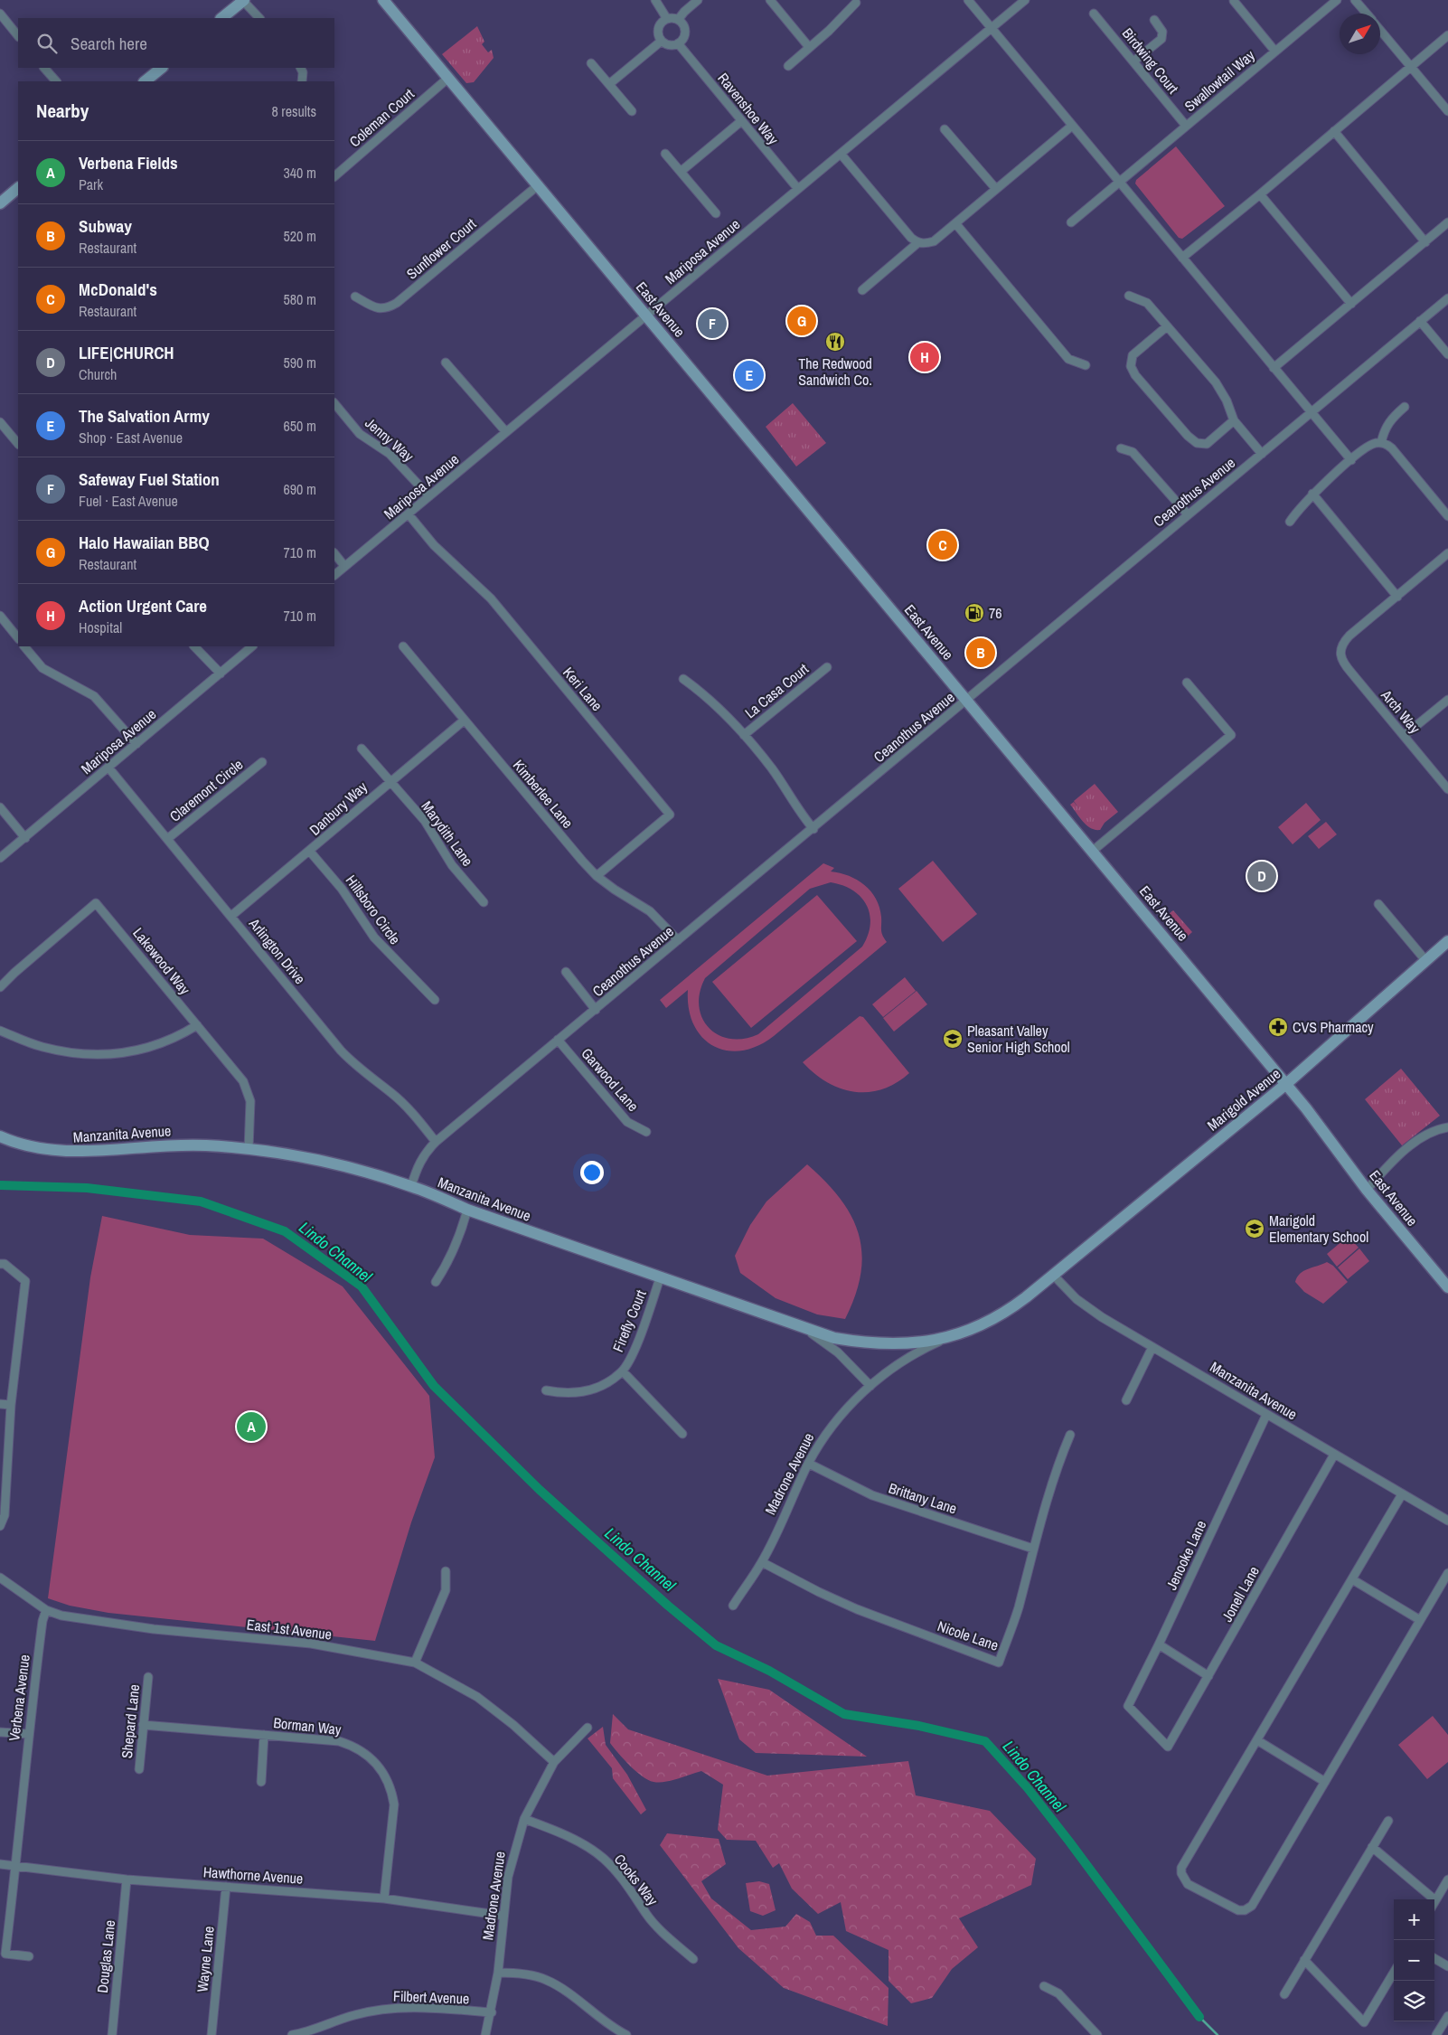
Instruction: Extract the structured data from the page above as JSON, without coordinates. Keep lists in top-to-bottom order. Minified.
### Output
{"streets":{"street":["Birdwing Court","Swallowtail Way","Ravenshoe Way","Coleman Court","Sunflower Court","Mariposa Avenue","East Avenue","Jenny Way","Ceanothus Avenue","Keri Lane","La Casa Court","Arch Way","Claremont Circle","Kimberlee Lane","Danbury Way","Marydith Lane","Hillsboro Circle","Arlington Drive","Lakewood Way","Garwood Lane","Marigold Avenue","Manzanita Avenue","Firefly Court","Madrone Avenue","Brittany Lane","Jenooke Lane","Jonell Lane","East 1st Avenue","Nicole Lane","Verbena Avenue","Shepard Lane","Borman Way","Hawthorne Avenue","Cooks Way","Douglas Lane","Wayne Lane","Filbert Avenue"]},"crossings":[["Birdwing Court","Swallowtail Way"],["Ravenshoe Way","Mariposa Avenue"],["Coleman Court","East Avenue"],["Sunflower Court","East Avenue"],["Mariposa Avenue","East Avenue"],["Mariposa Avenue","Jenny Way"],["Mariposa Avenue","Keri Lane"],["Mariposa Avenue","Arlington Drive"],["East Avenue","Ceanothus Avenue"],["East Avenue","Marigold Avenue"],["Ceanothus Avenue","Kimberlee Lane"],["Ceanothus Avenue","Arlington Drive"],["Ceanothus Avenue","Garwood Lane"],["Ceanothus Avenue","Manzanita Avenue"],["Keri Lane","Kimberlee Lane"],["Claremont Circle","Arlington Drive"],["Kimberlee Lane","Danbury Way"],["Danbury Way","Marydith Lane"],["Danbury Way","Hillsboro Circle"],["Danbury Way","Arlington Drive"],["Lakewood Way","Manzanita Avenue"],["Marigold Avenue","Manzanita Avenue"],["Marigold Avenue","Madrone Avenue"],["Manzanita Avenue","Firefly Court"],["Manzanita Avenue","Madrone Avenue"],["Manzanita Avenue","Jenooke Lane"],["Manzanita Avenue","Jonell Lane"],["Madrone Avenue","Brittany Lane"],["Madrone Avenue","East 1st Avenue"],["Madrone Avenue","Nicole Lane"],["Madrone Avenue","Hawthorne Avenue"],["Madrone Avenue","Cooks Way"],["Madrone Avenue","Filbert Avenue"],["Brittany Lane","Nicole Lane"],["Jenooke Lane","Jonell Lane"],["East 1st Avenue","Verbena Avenue"],["Verbena Avenue","Hawthorne Avenue"],["Shepard Lane","Borman Way"],["Borman Way","Hawthorne Avenue"],["Hawthorne Avenue","Douglas Lane"],["Hawthorne Avenue","Wayne Lane"]],"water":["Lindo Channel"],"places":{"restaurant":["The Redwood Sandwich Co."],"fuel station":["76"],"pharmacy":["CVS Pharmacy"],"school or university":["Pleasant Valley Senior High School","Marigold Elementary School"]},"north":"top right","page":{"search":"Search here","heading":["Nearby","8 results"],"list":[{"mark":"A","name":"Verbena Fields","note":"Park","value":"340 m"},{"mark":"B","name":"Subway","note":"Restaurant","value":"520 m"},{"mark":"C","name":"McDonald's","note":"Restaurant","value":"580 m"},{"mark":"D","name":"LIFE|CHURCH","note":"Church","value":"590 m"},{"mark":"E","name":"The Salvation Army","note":"Shop · East Avenue","value":"650 m"},{"mark":"F","name":"Safeway Fuel Station","note":"Fuel · East Avenue","value":"690 m"},{"mark":"G","name":"Halo Hawaiian BBQ","note":"Restaurant","value":"710 m"},{"mark":"H","name":"Action Urgent Care","note":"Hospital","value":"710 m"}],"pins":["G","F","H","E","C","B","D","A"],"map_buttons":["+","−"]}}
